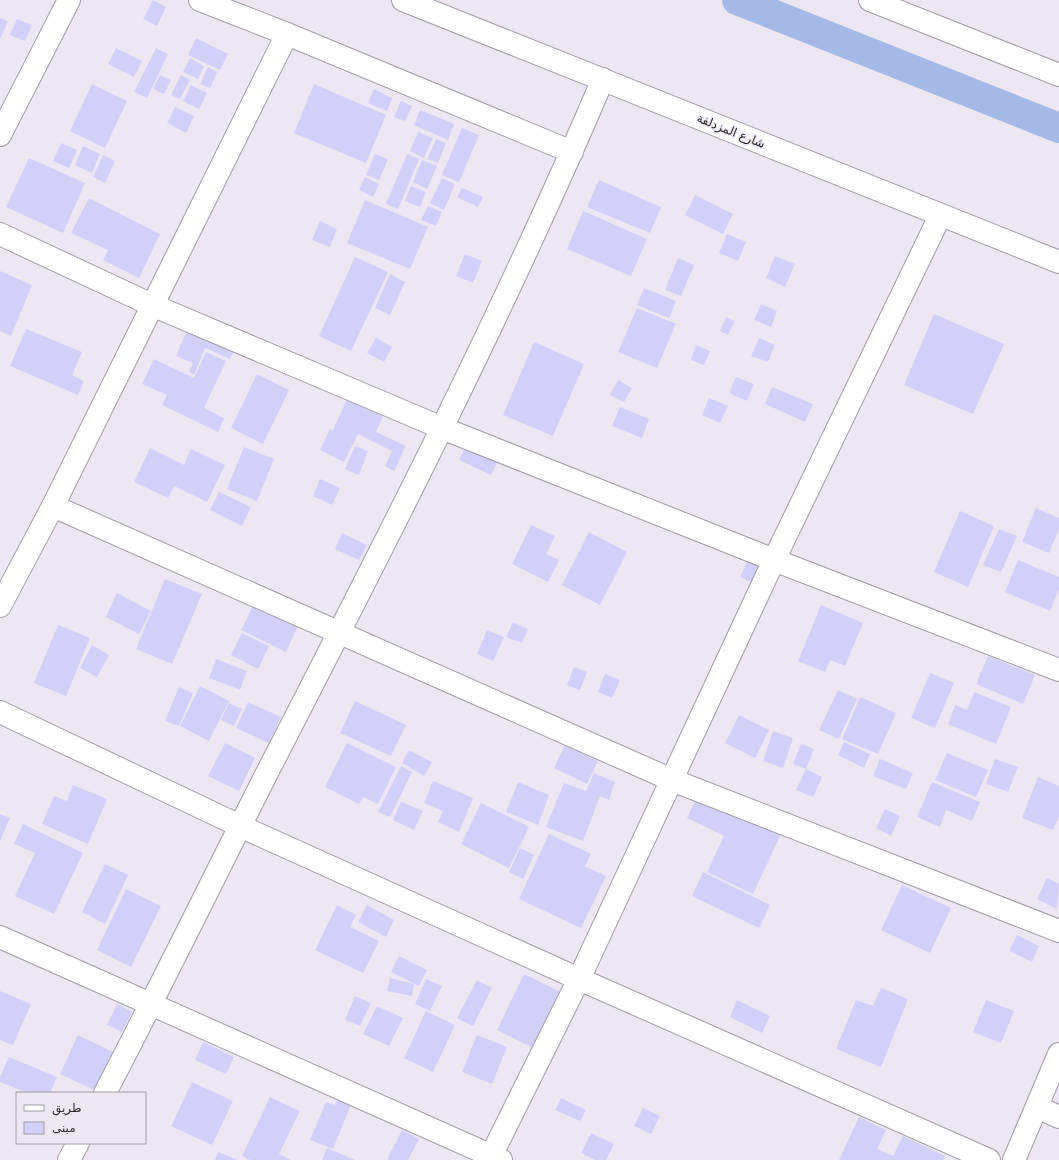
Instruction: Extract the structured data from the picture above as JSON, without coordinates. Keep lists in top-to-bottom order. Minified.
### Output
{"streets":{"street":["شارع المزدلفة"]},"legend":["طريق","مبنى"]}
